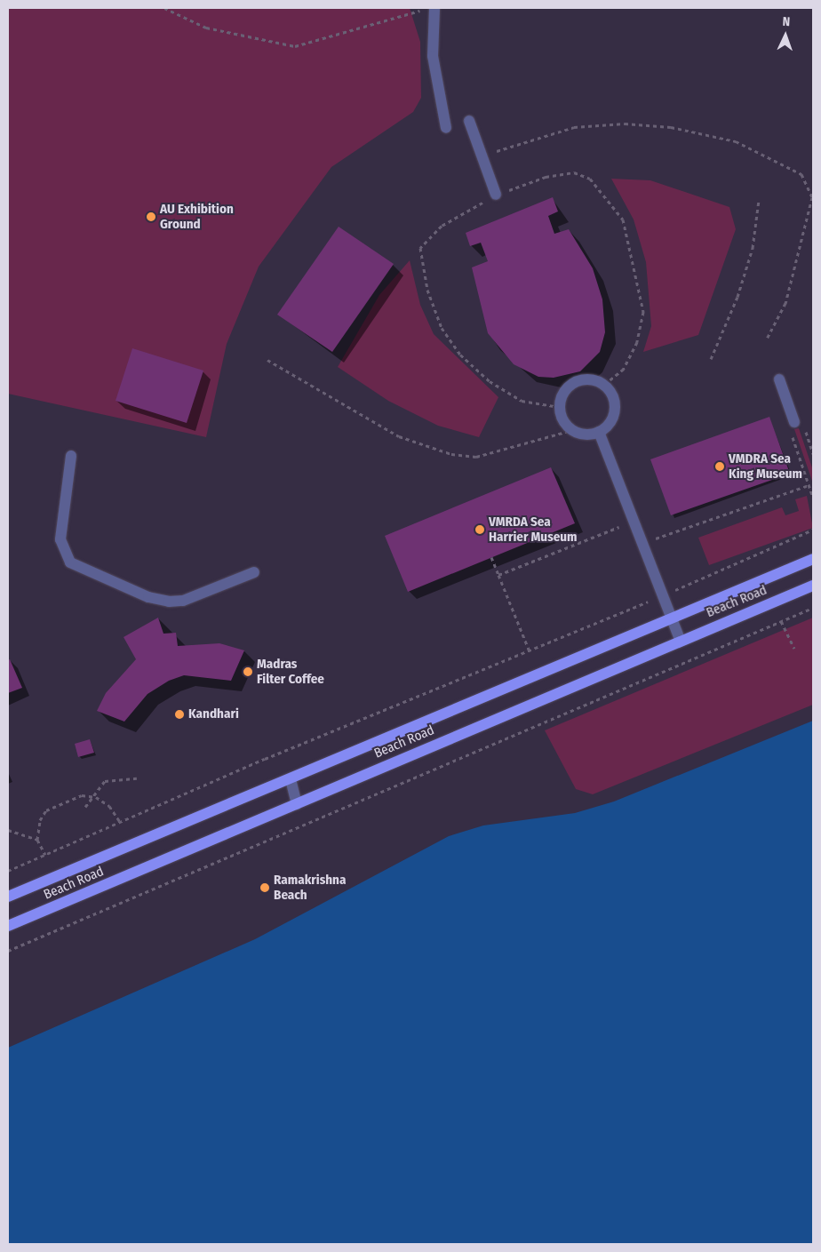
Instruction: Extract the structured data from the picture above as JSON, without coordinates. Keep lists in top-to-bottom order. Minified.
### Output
{"streets":{"main road":["Beach Road"]},"places":["AU Exhibition Ground","VMDRA Sea King Museum","VMRDA Sea Harrier Museum","Madras Filter Coffee","Kandhari","Ramakrishna Beach"],"north":"top"}
